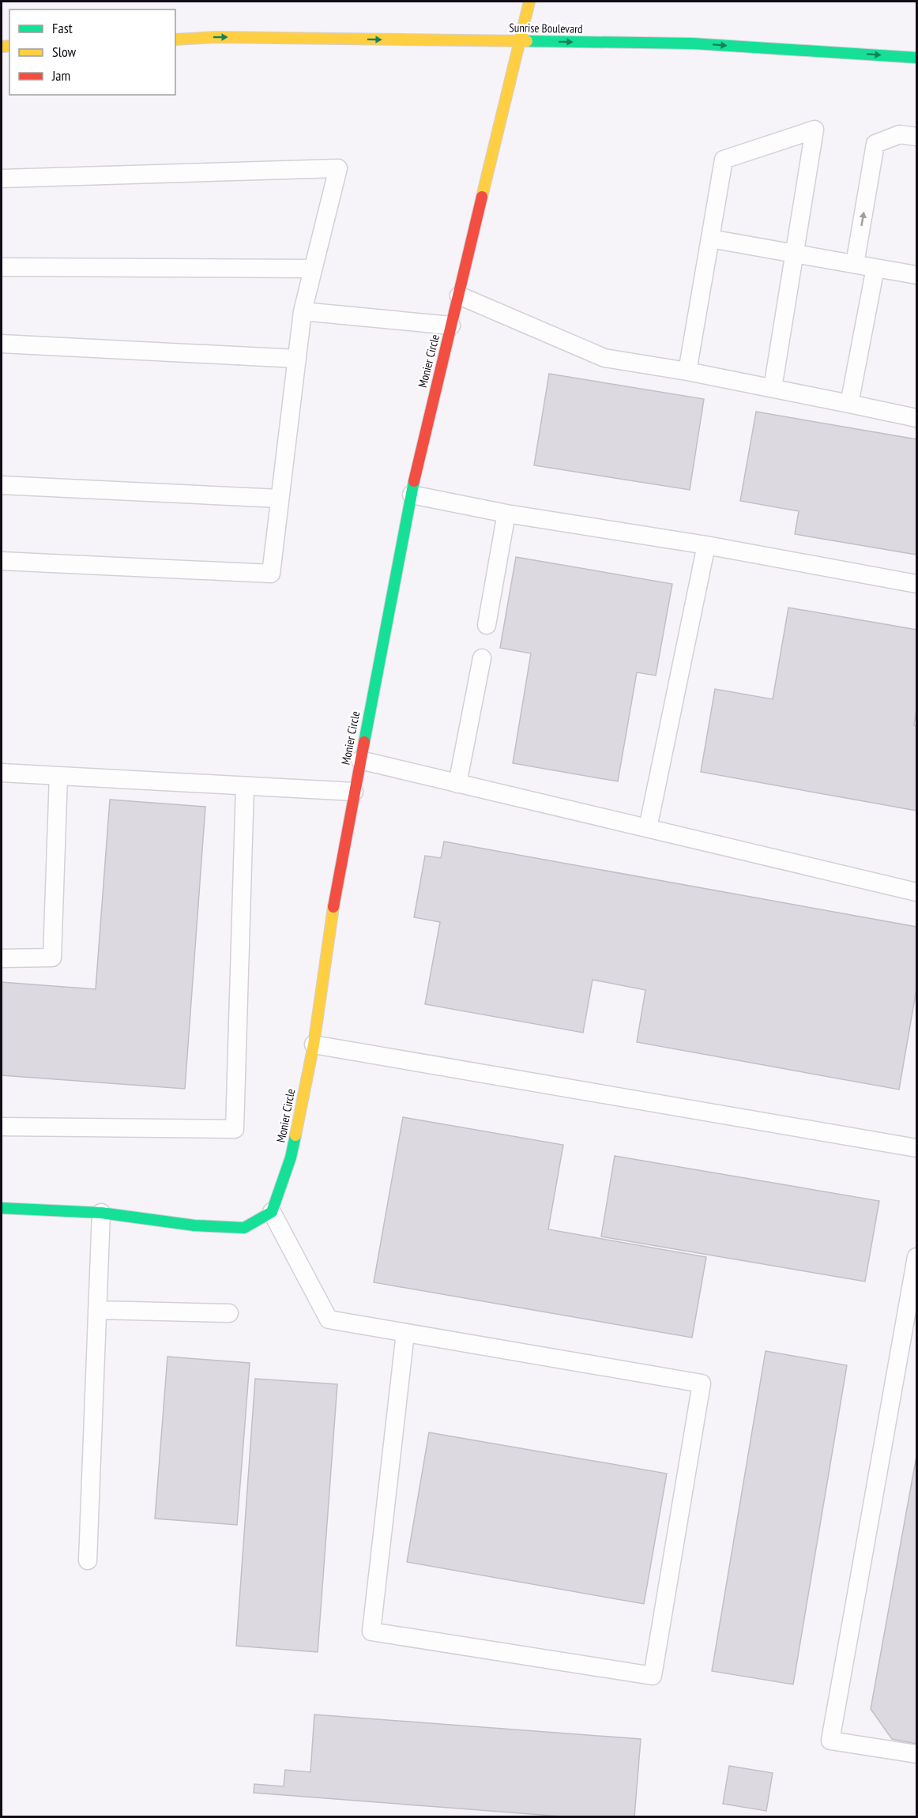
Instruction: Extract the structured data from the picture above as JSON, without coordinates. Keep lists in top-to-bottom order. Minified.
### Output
{"streets":{"street":["Sunrise Boulevard","Monier Circle"]},"crossings":[["Sunrise Boulevard","Monier Circle"]],"one_way":["Sunrise Boulevard"],"legend":["Fast","Slow","Jam"]}
